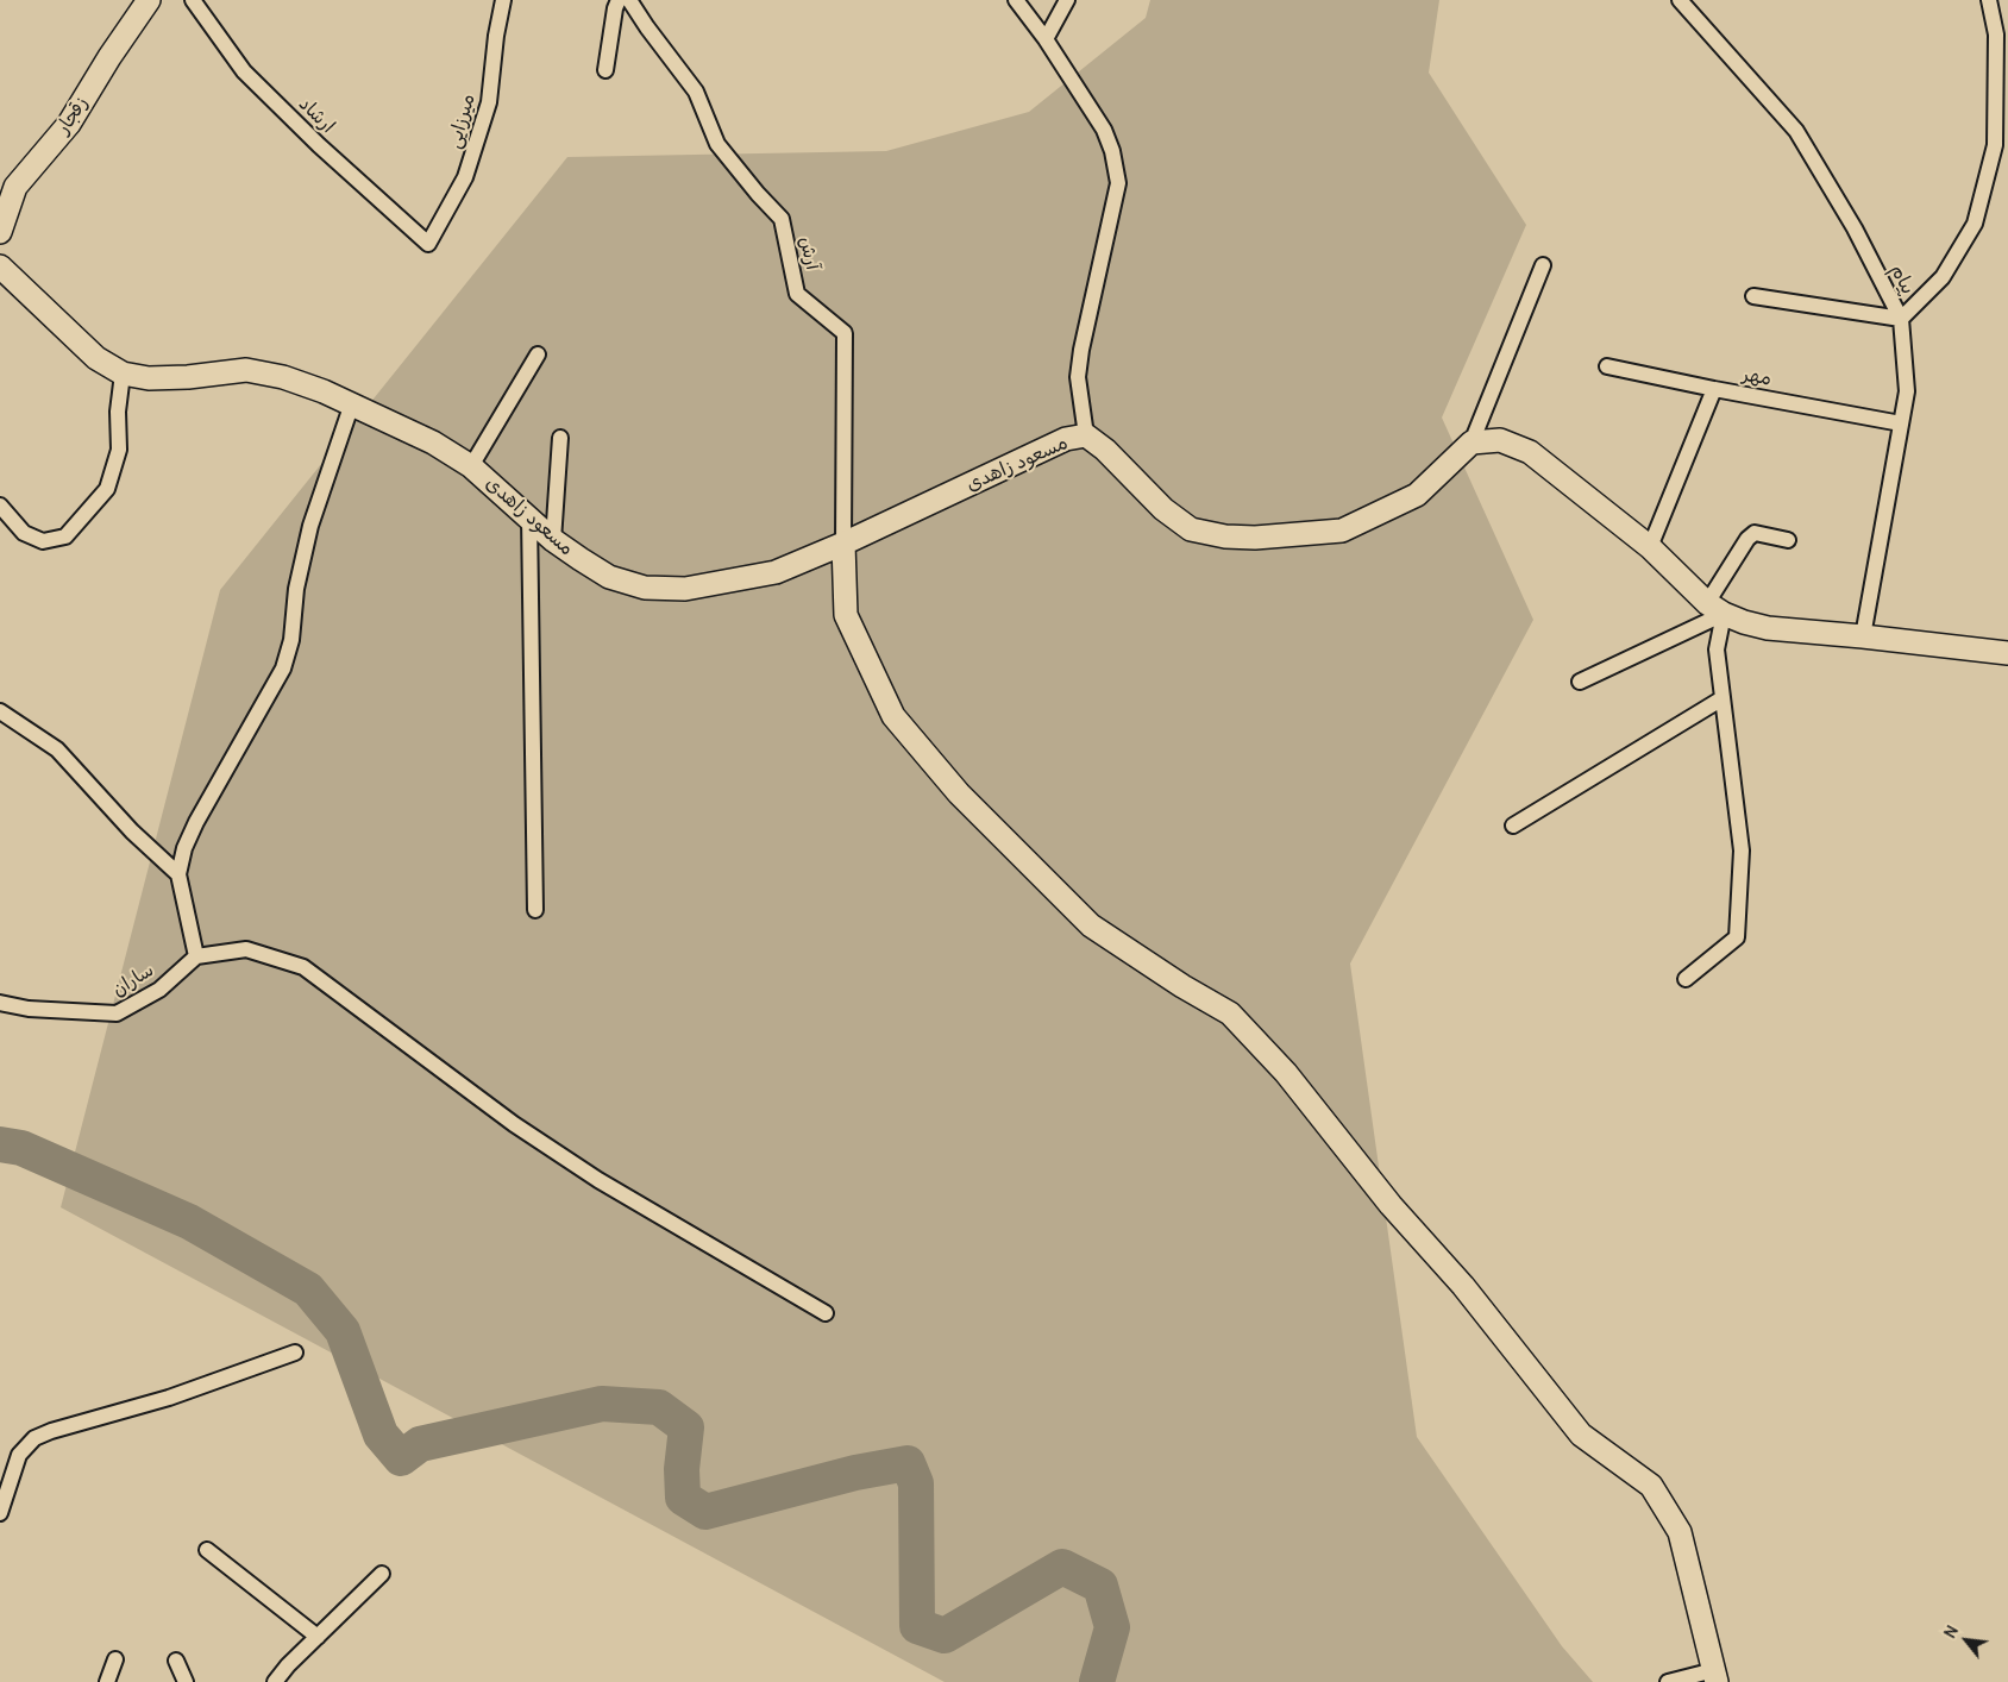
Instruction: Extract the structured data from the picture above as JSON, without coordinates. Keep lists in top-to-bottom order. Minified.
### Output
{"streets":{"street":["زقجار","ارشاد","میرزایی","آرش","پیام","مهر","مسعود زاهدی","ساران"]},"crossings":[["ارشاد","میرزایی"],["آرش","مسعود زاهدی"],["پیام","مهر"]],"north":"top left"}
